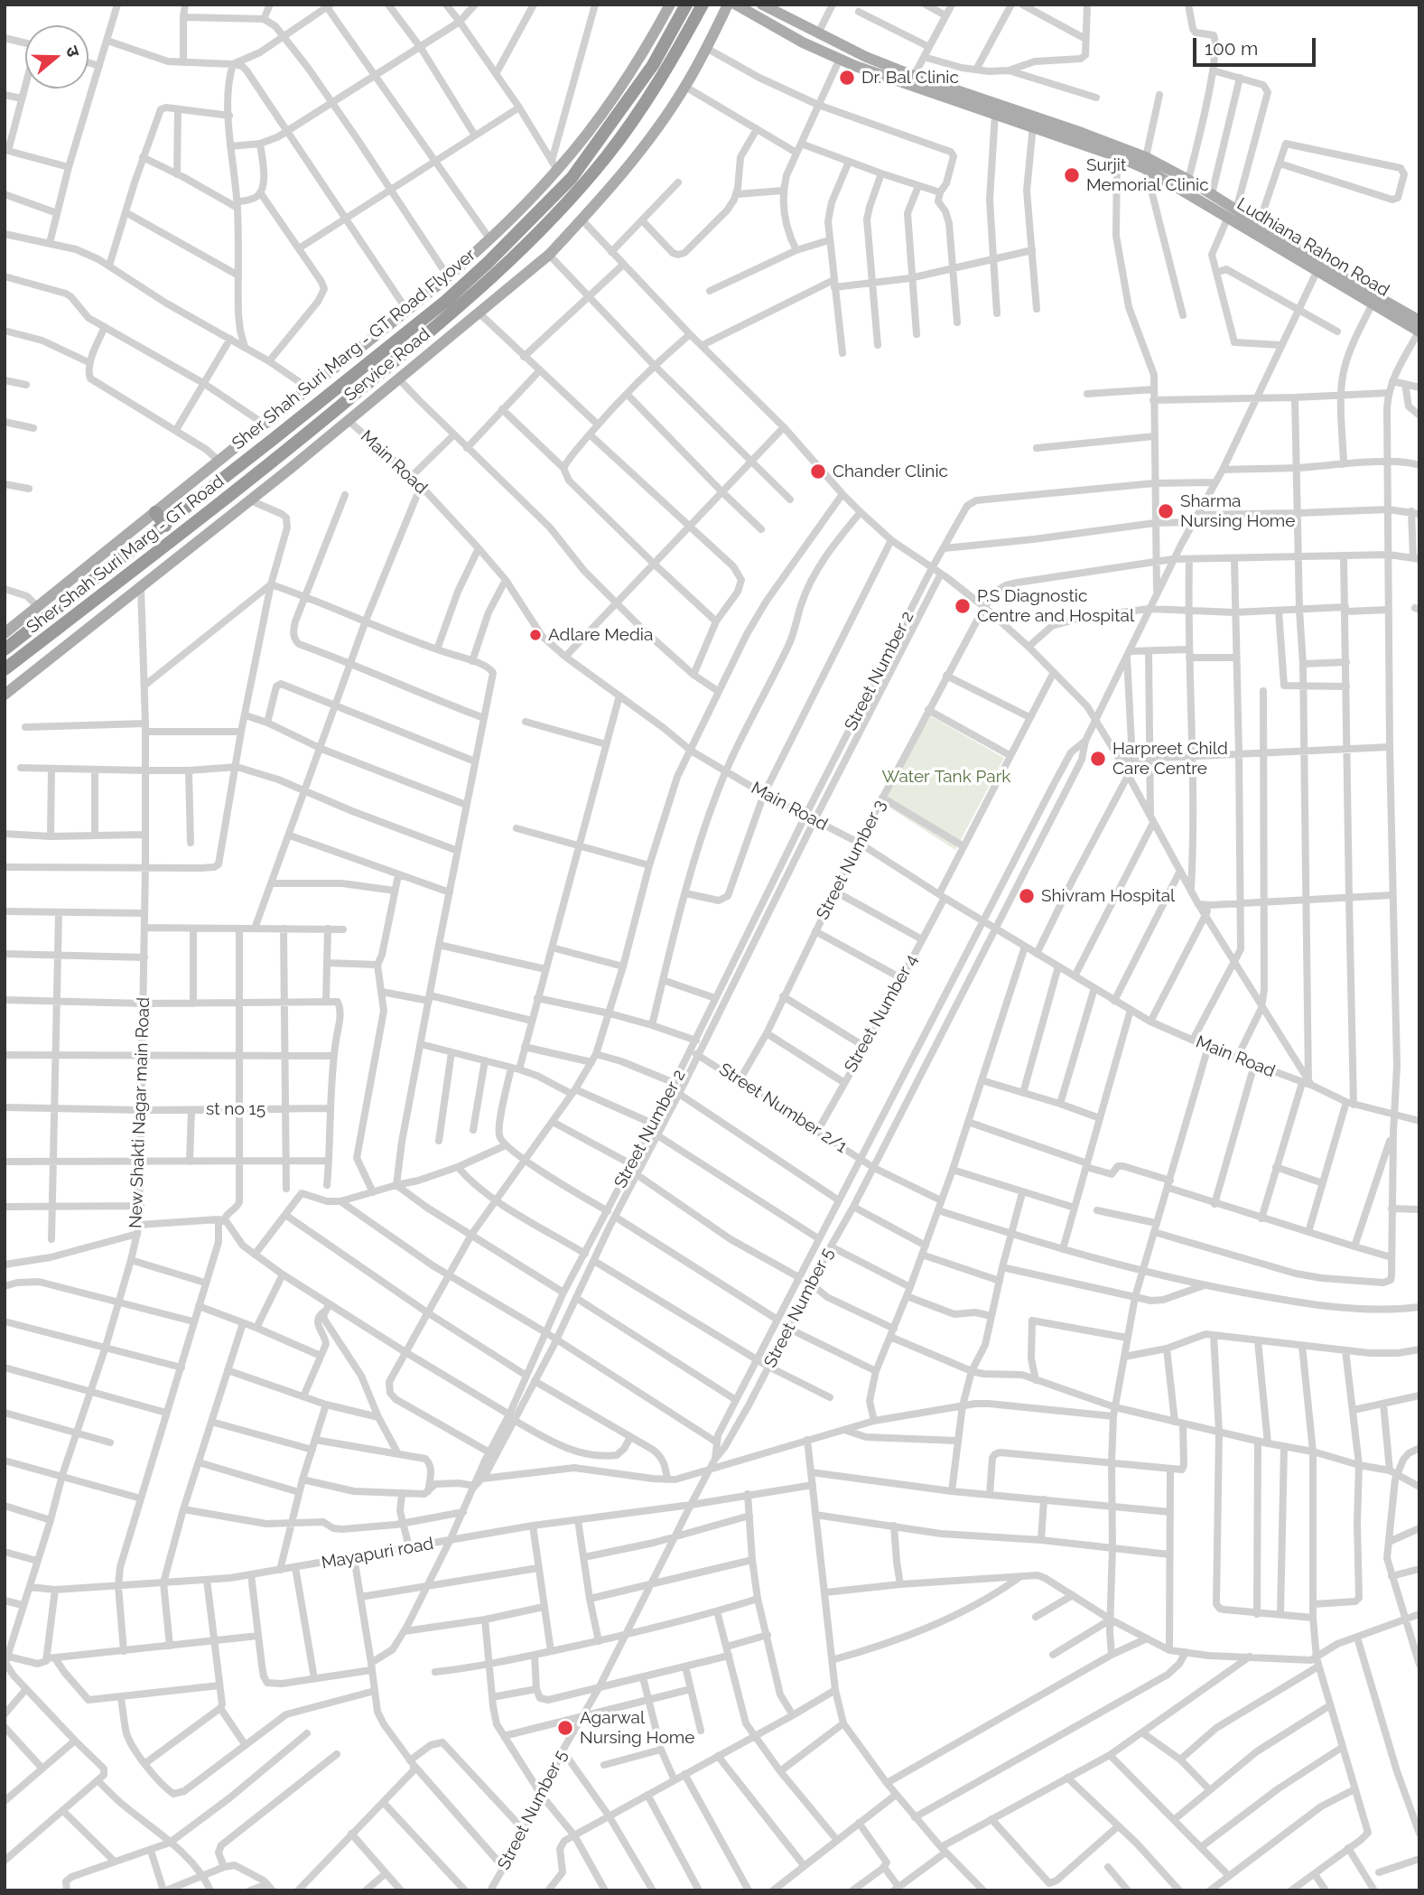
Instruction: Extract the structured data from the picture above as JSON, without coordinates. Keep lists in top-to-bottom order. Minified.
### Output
{"streets":{"highway":["Sher Shah Suri Marg - GT Road Flyover","Sher Shah Suri Marg - GT Road"],"main road":["Ludhiana Rahon Road","Service Road"],"street":["Main Road","Street Number 2","Street Number 3","Street Number 4","Street Number 2/1","st no 15","New Shakti Nagar main Road","Street Number 5","Mayapuri road"]},"crossings":[["Ludhiana Rahon Road","Street Number 5"],["Sher Shah Suri Marg - GT Road Flyover","Sher Shah Suri Marg - GT Road"],["Service Road","Main Road"],["Service Road","New Shakti Nagar main Road"],["Main Road","Street Number 2"],["Main Road","Street Number 3"],["Main Road","Street Number 4"],["Main Road","Street Number 5"],["Street Number 2","Street Number 2/1"],["Street Number 2","Mayapuri road"],["Street Number 3","Street Number 2/1"],["Street Number 3","Street Number 5"],["Street Number 4","Street Number 2/1"],["Street Number 2/1","Street Number 5"],["st no 15","New Shakti Nagar main Road"],["New Shakti Nagar main Road","Mayapuri road"],["Street Number 5","Mayapuri road"]],"parks":["Water Tank Park"],"places":["Dr. Bal Clinic","Surjit Memorial Clinic","Chander Clinic","Sharma Nursing Home","P.S Diagnostic Centre and Hospital","Adlare Media","Harpreet Child Care Centre","Shivram Hospital","Agarwal Nursing Home"],"scale_bar":"100 m","north":"right"}
